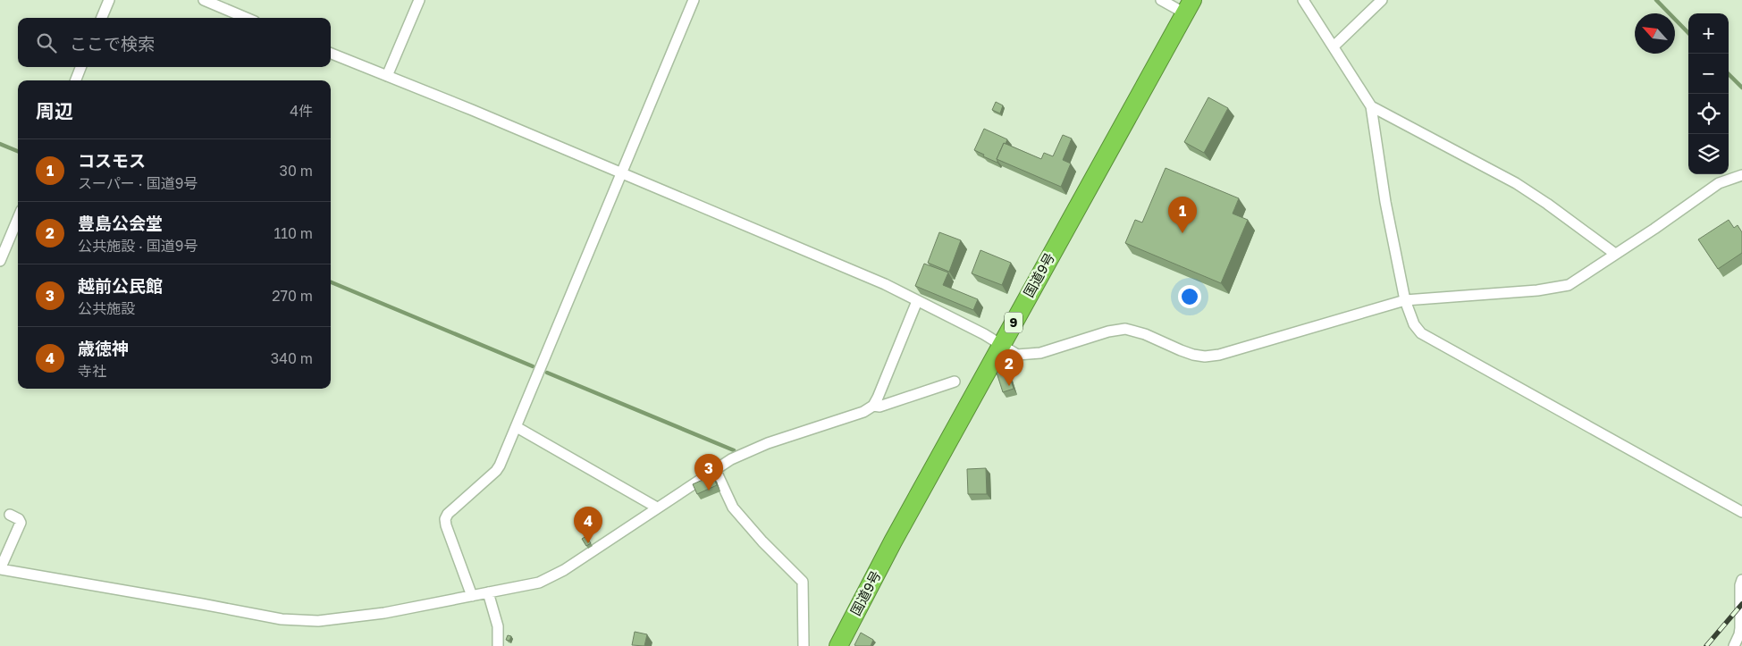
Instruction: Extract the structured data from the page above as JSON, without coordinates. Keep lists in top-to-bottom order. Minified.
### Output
{"streets":{"highway":["国道9号","9"]},"north":"top left","page":{"map_buttons":["+","−"],"search":"ここで検索","heading":["周辺","4件"],"list":[{"mark":"1","name":"コスモス","note":"スーパー · 国道9号","value":"30 m"},{"mark":"2","name":"豊島公会堂","note":"公共施設 · 国道9号","value":"110 m"},{"mark":"3","name":"越前公民館","note":"公共施設","value":"270 m"},{"mark":"4","name":"歳徳神","note":"寺社","value":"340 m"}],"pins":["1","2","3","4"]}}
